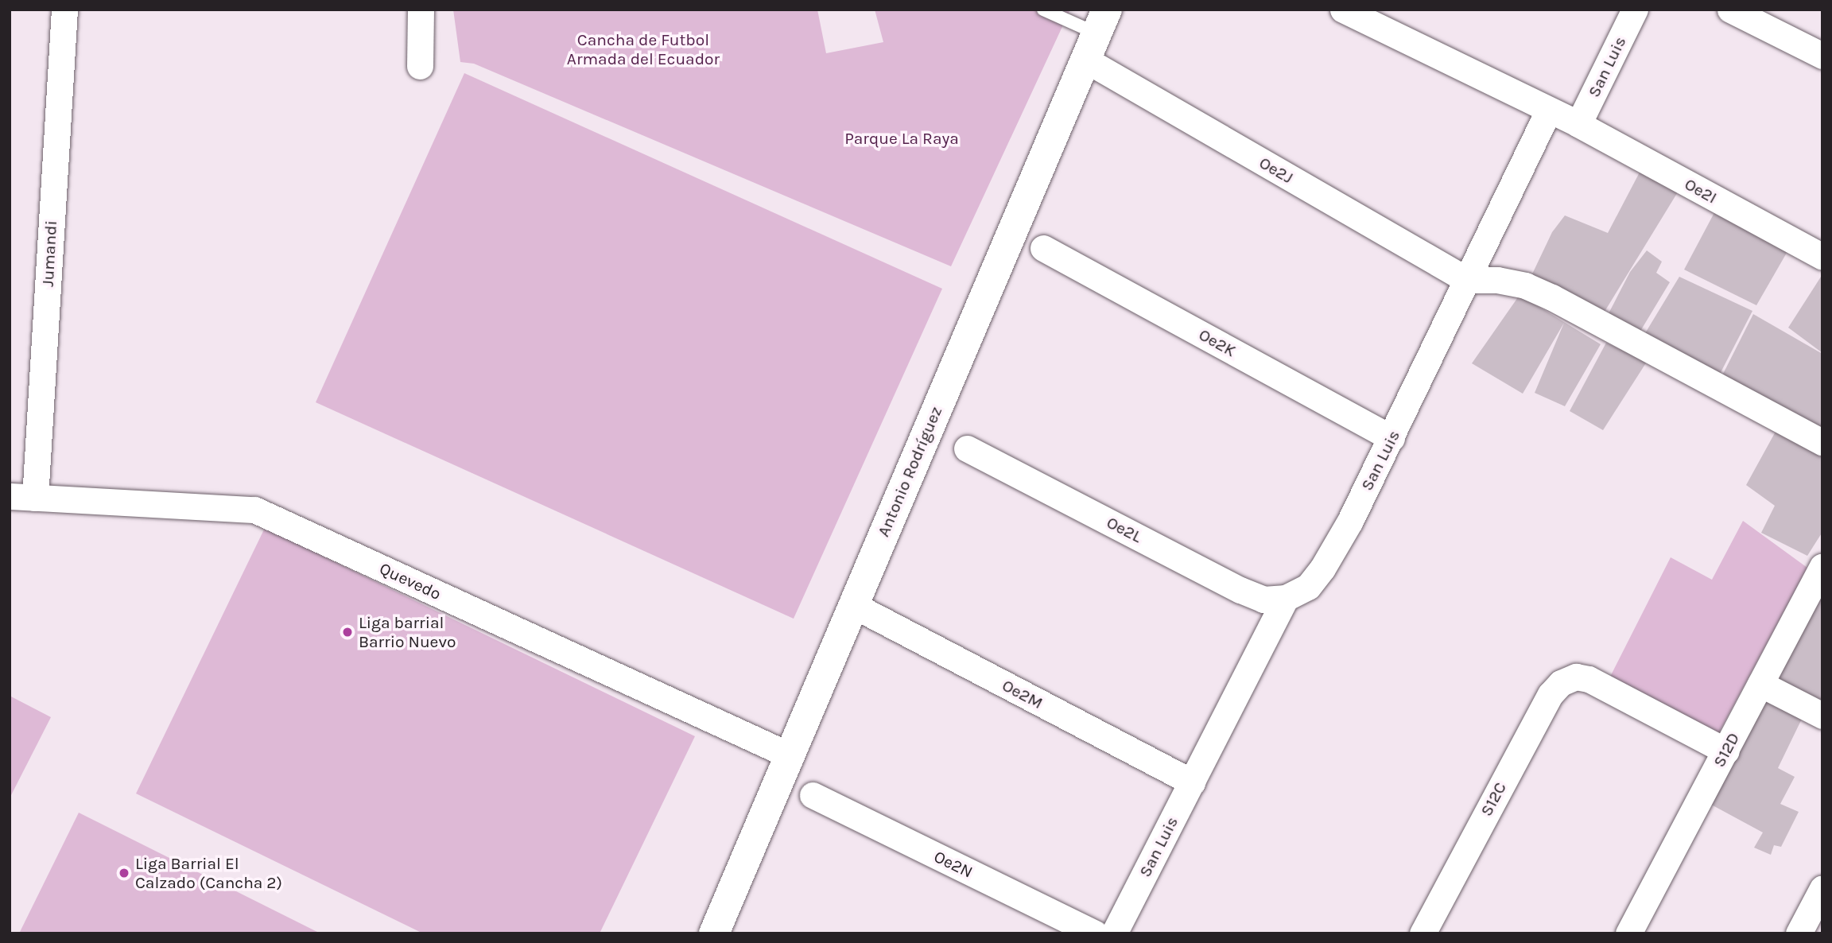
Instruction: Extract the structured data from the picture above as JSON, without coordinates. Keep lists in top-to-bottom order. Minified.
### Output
{"streets":{"street":["San Luis","Oe2J","Oe2I","Jumandi","Oe2K","Antonio Rodríguez","Oe2L","Quevedo","Oe2M","S12D","S12C","Oe2N"]},"crossings":[["San Luis","Oe2J"],["San Luis","Oe2I"],["San Luis","Oe2K"],["San Luis","Oe2L"],["San Luis","Oe2M"],["Oe2J","Antonio Rodríguez"],["Jumandi","Quevedo"],["Antonio Rodríguez","Quevedo"],["Antonio Rodríguez","Oe2M"],["S12D","S12C"]],"parks":["Cancha de Futbol Armada del Ecuador","Parque La Raya"],"places":["Liga barrial Barrio Nuevo","Liga Barrial El Calzado (Cancha 2)"]}
